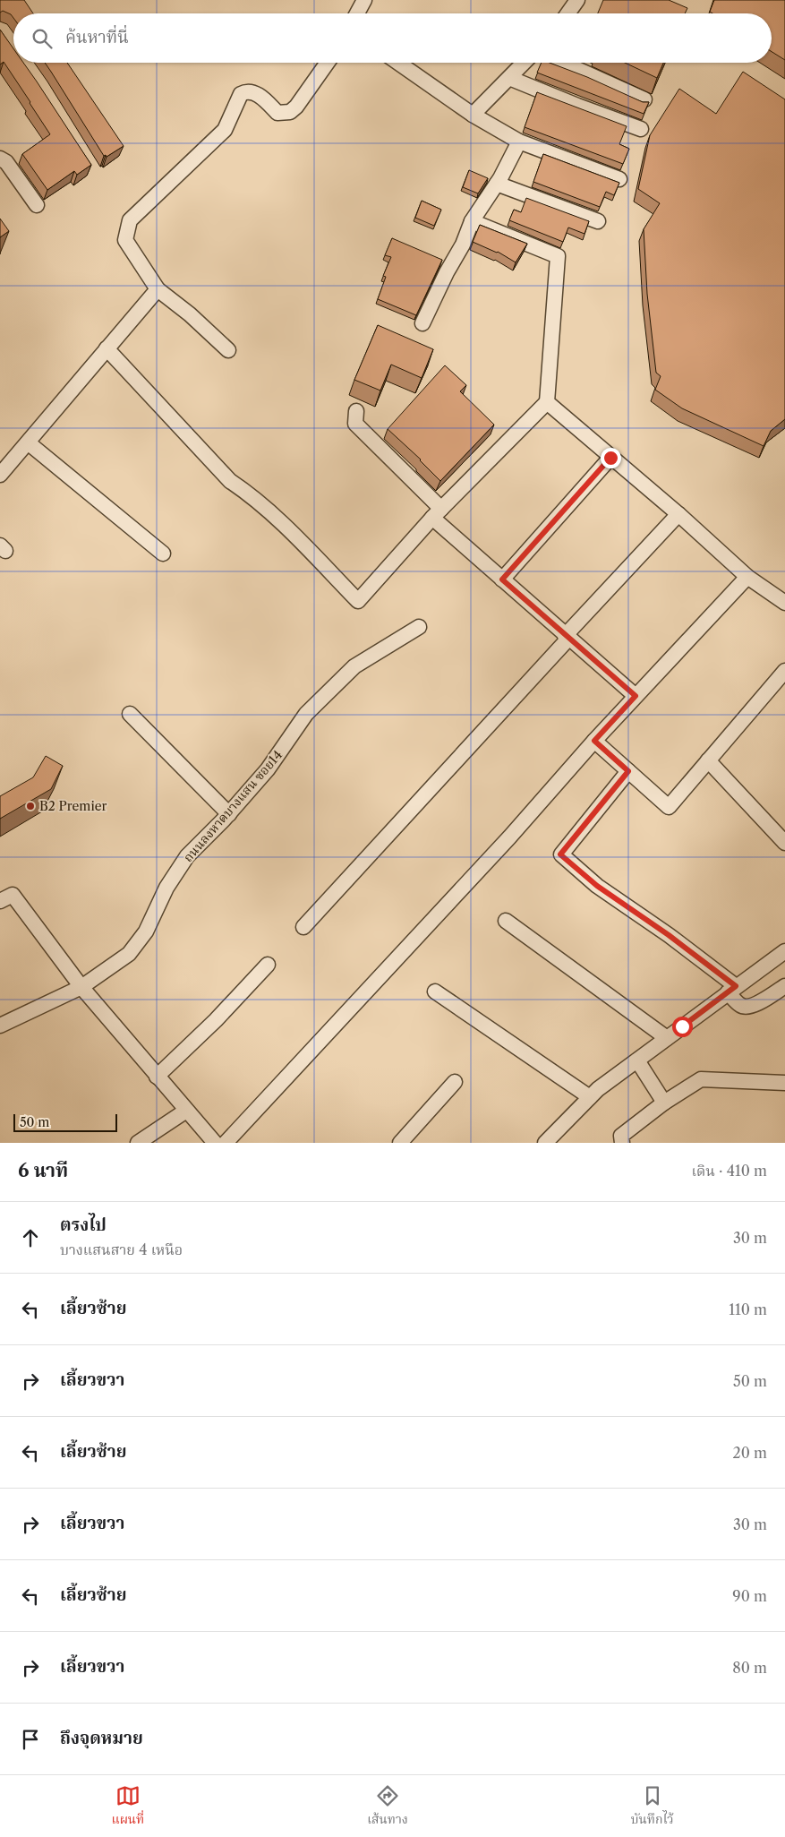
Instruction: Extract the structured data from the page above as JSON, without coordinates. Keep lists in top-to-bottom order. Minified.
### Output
{"streets":{"street":["ถนนลงหาดบางแสน ซอย14"]},"places":["B2 Premier"],"scale_bar":"50 m","page":{"search":"ค้นหาที่นี่","scale":"50 m","heading":["6 นาที","เดิน · 410 m"],"list":[["ตรงไป","บางแสนสาย 4 เหนือ","30 m"],["เลี้ยวซ้าย","110 m"],["เลี้ยวขวา","50 m"],["เลี้ยวซ้าย","20 m"],["เลี้ยวขวา","30 m"],["เลี้ยวซ้าย","90 m"],["เลี้ยวขวา","80 m"],"ถึงจุดหมาย"],"nav":["แผนที่","เส้นทาง","บันทึกไว้"]}}
